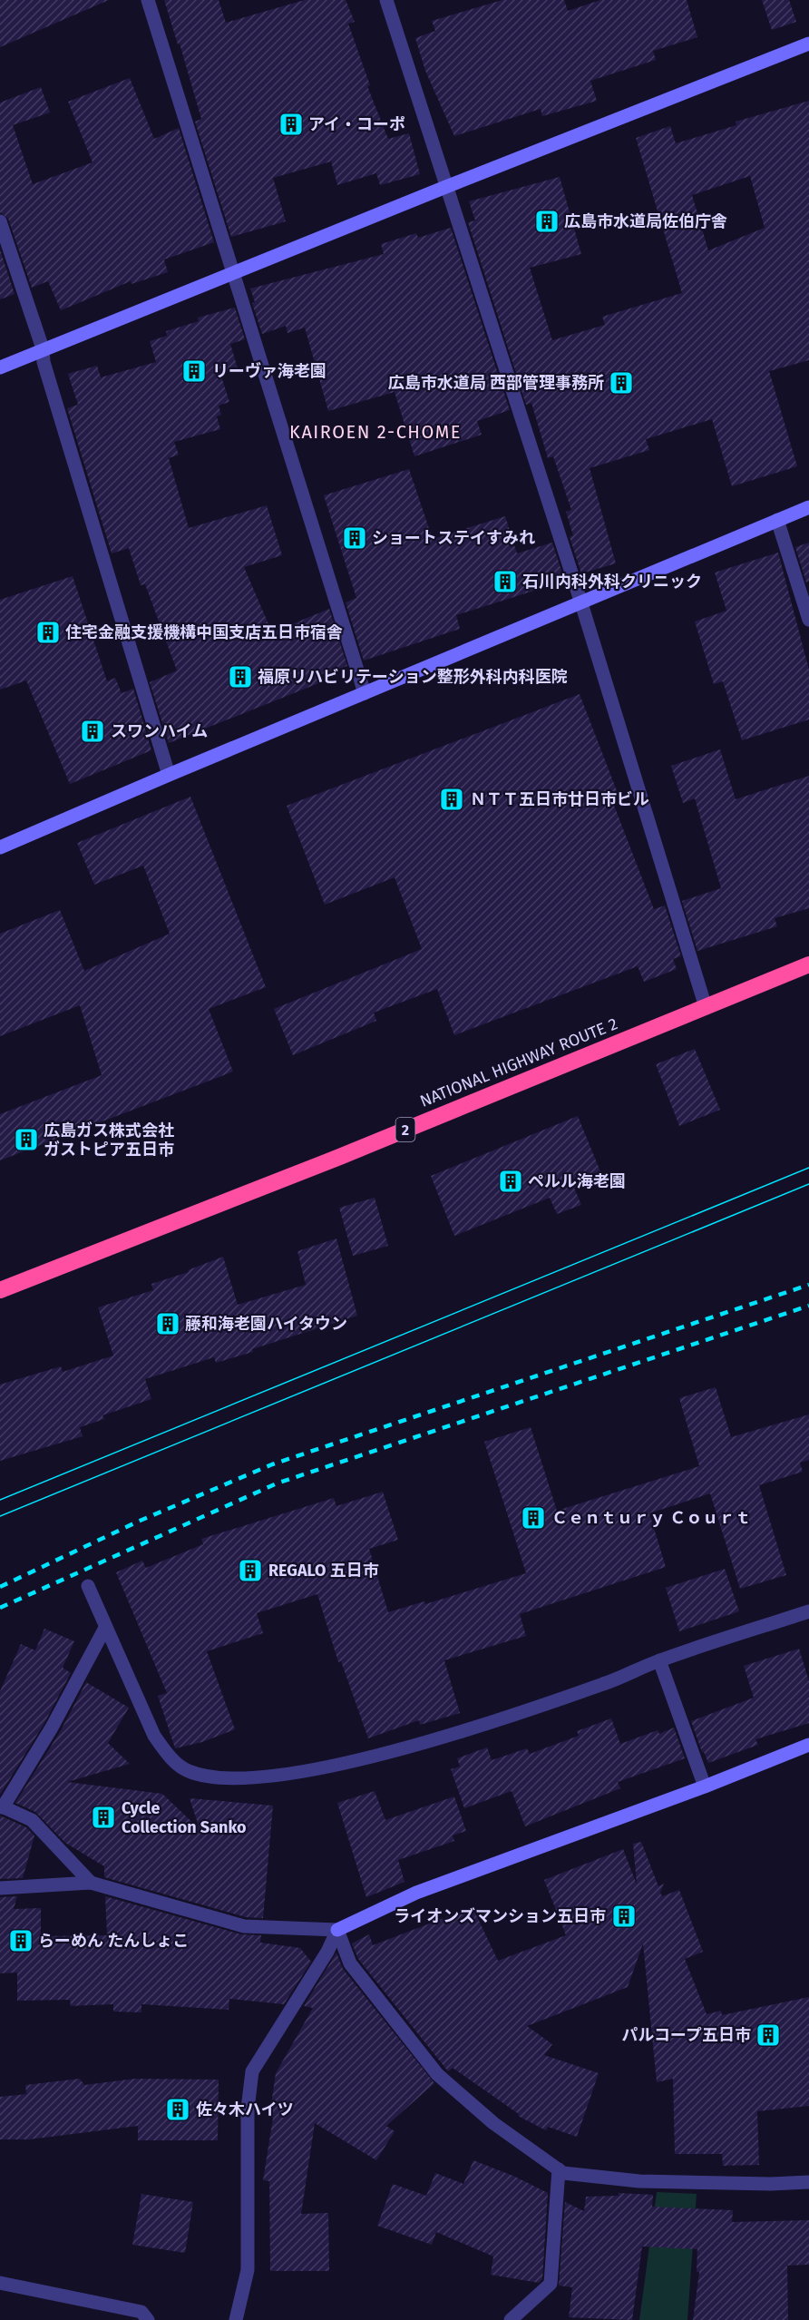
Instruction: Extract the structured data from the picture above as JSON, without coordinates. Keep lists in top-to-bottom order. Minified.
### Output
{"streets":{"highway":["NATIONAL HIGHWAY ROUTE 2","2"]},"districts":["KAIROEN 2-CHOME"],"places":{"building":["アイ・コーポ","広島市水道局佐伯庁舎","リーヴァ海老園","広島市水道局 西部管理事務所","ショートステイすみれ","石川内科外科クリニック","住宅金融支援機構中国支店五日市宿舎","福原リハビリテーション整形外科内科医院","スワンハイム","ＮＴＴ五日市廿日市ビル","広島ガス株式会社 ガストピア五日市","ペルル海老園","藤和海老園ハイタウン","Ｃｅｎｔｕｒｙ Ｃｏｕｒｔ","REGALO 五日市","Cycle Collection Sanko","ライオンズマンション五日市","らーめん たんしょこ","パルコープ五日市","佐々木ハイツ"]}}
